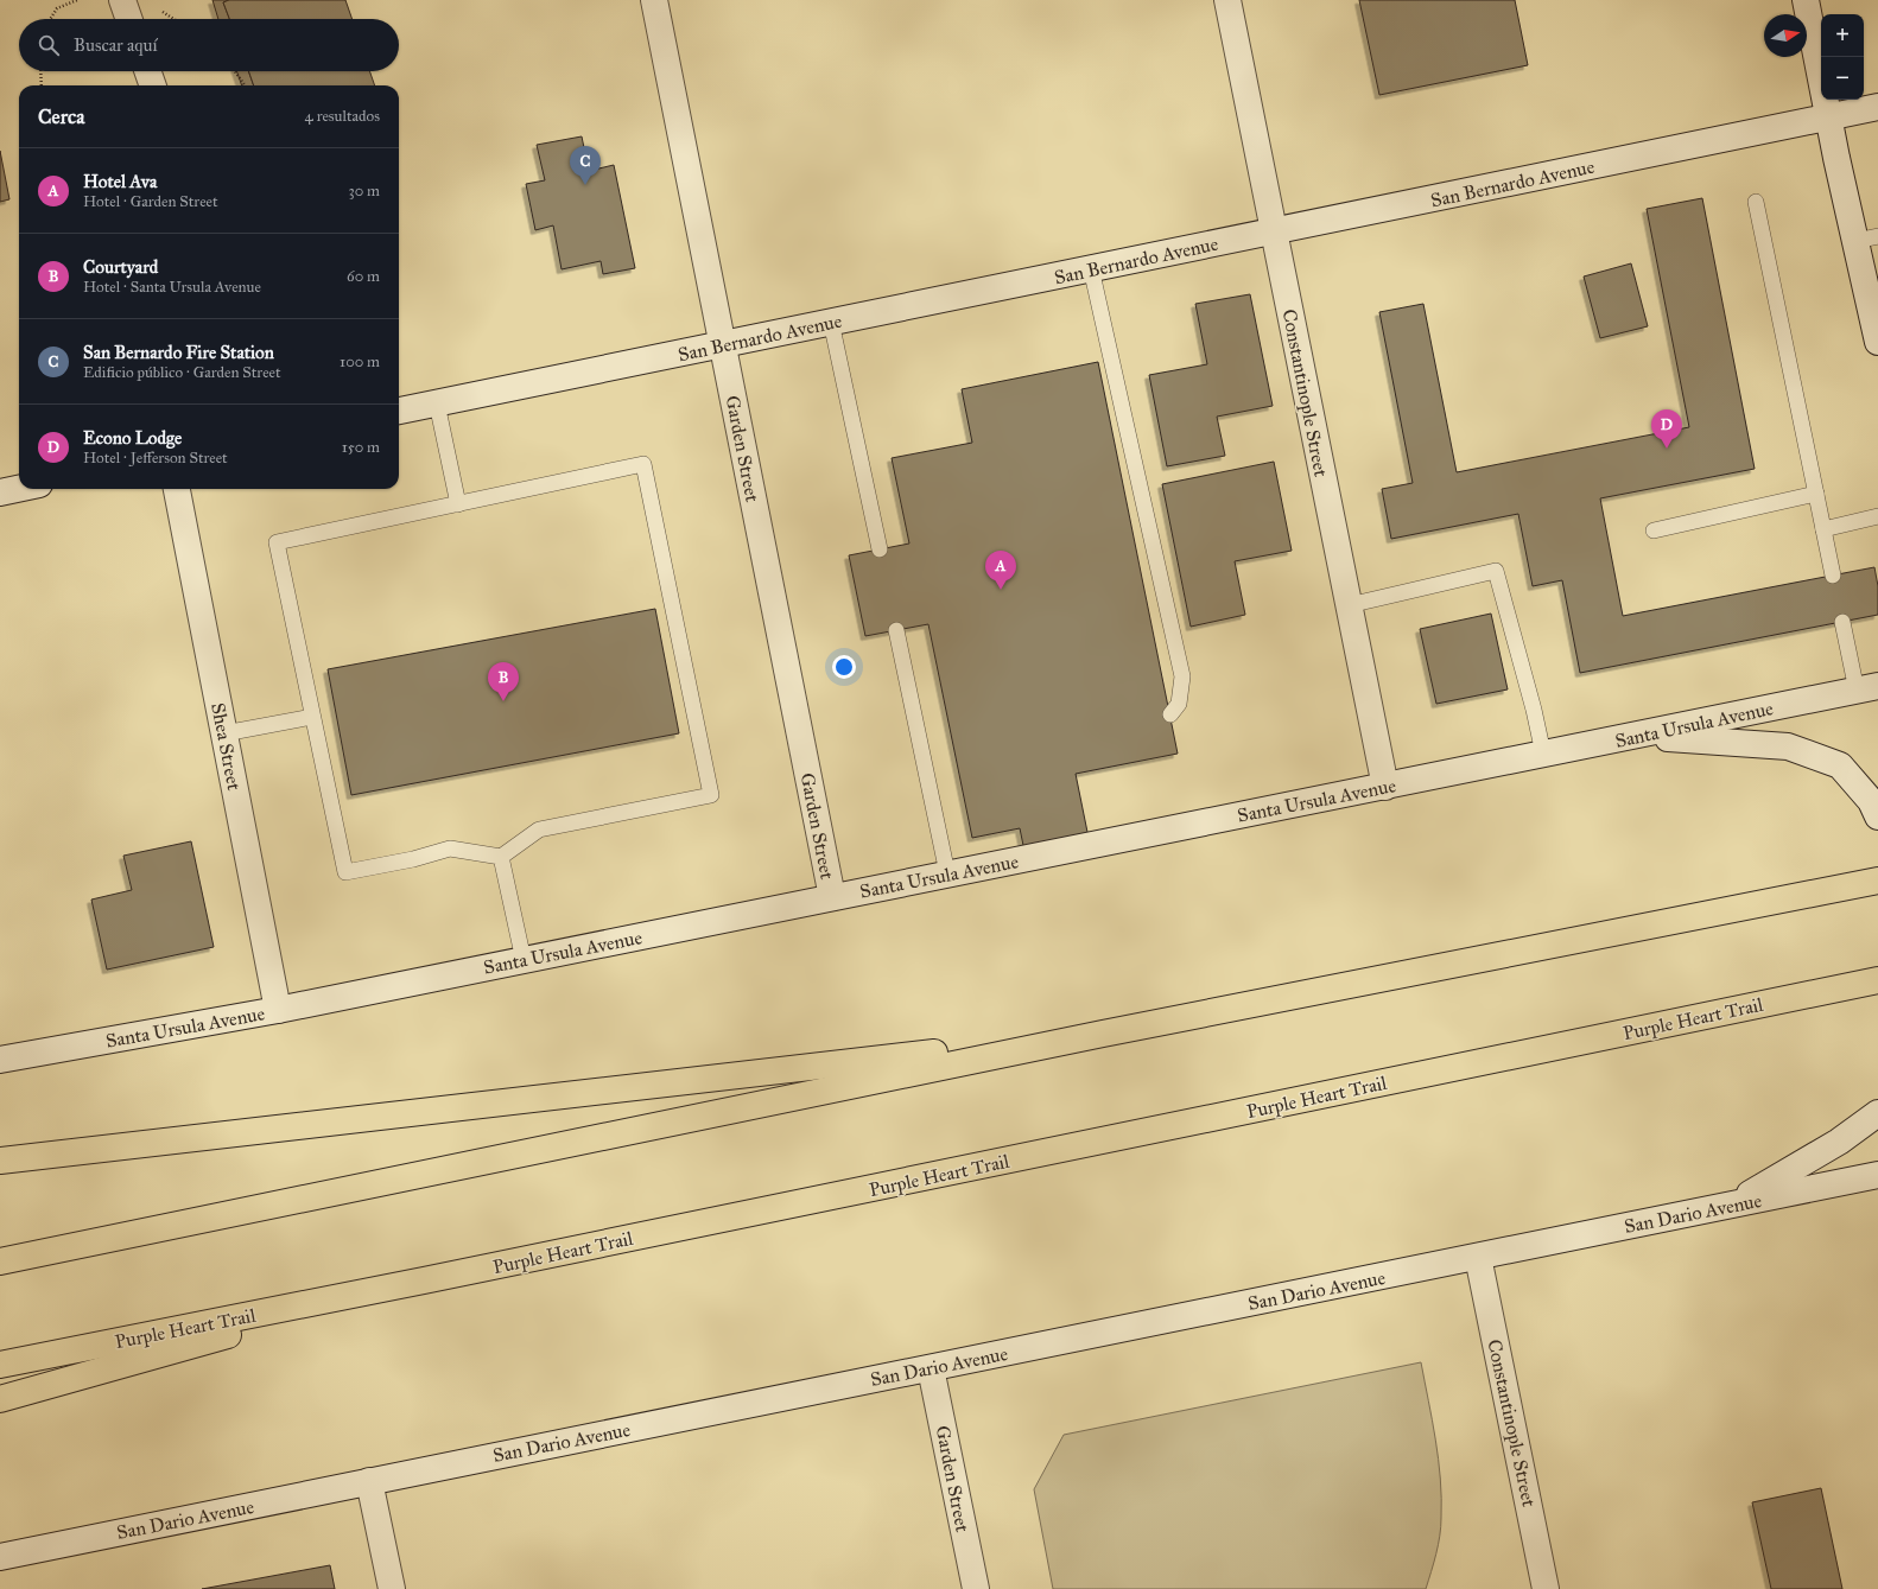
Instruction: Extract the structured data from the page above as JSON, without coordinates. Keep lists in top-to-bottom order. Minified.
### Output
{"streets":{"highway":["Purple Heart Trail"],"main road":["San Bernardo Avenue","Constantinople Street","Garden Street","Santa Ursula Avenue","Shea Street","San Dario Avenue"]},"crossings":[["San Bernardo Avenue","Constantinople Street"],["San Bernardo Avenue","Garden Street"],["Constantinople Street","Santa Ursula Avenue"],["Constantinople Street","San Dario Avenue"],["Garden Street","Santa Ursula Avenue"],["Garden Street","San Dario Avenue"],["Santa Ursula Avenue","Shea Street"]],"north":"right","page":{"map_buttons":["+","−"],"search":"Buscar aquí","heading":["Cerca","4 resultados"],"pins":["C","D","A","B"],"list":[{"mark":"A","name":"Hotel Ava","note":"Hotel · Garden Street","value":"30 m"},{"mark":"B","name":"Courtyard","note":"Hotel · Santa Ursula Avenue","value":"60 m"},{"mark":"C","name":"San Bernardo Fire Station","note":"Edificio público · Garden Street","value":"100 m"},{"mark":"D","name":"Econo Lodge","note":"Hotel · Jefferson Street","value":"150 m"}]}}
